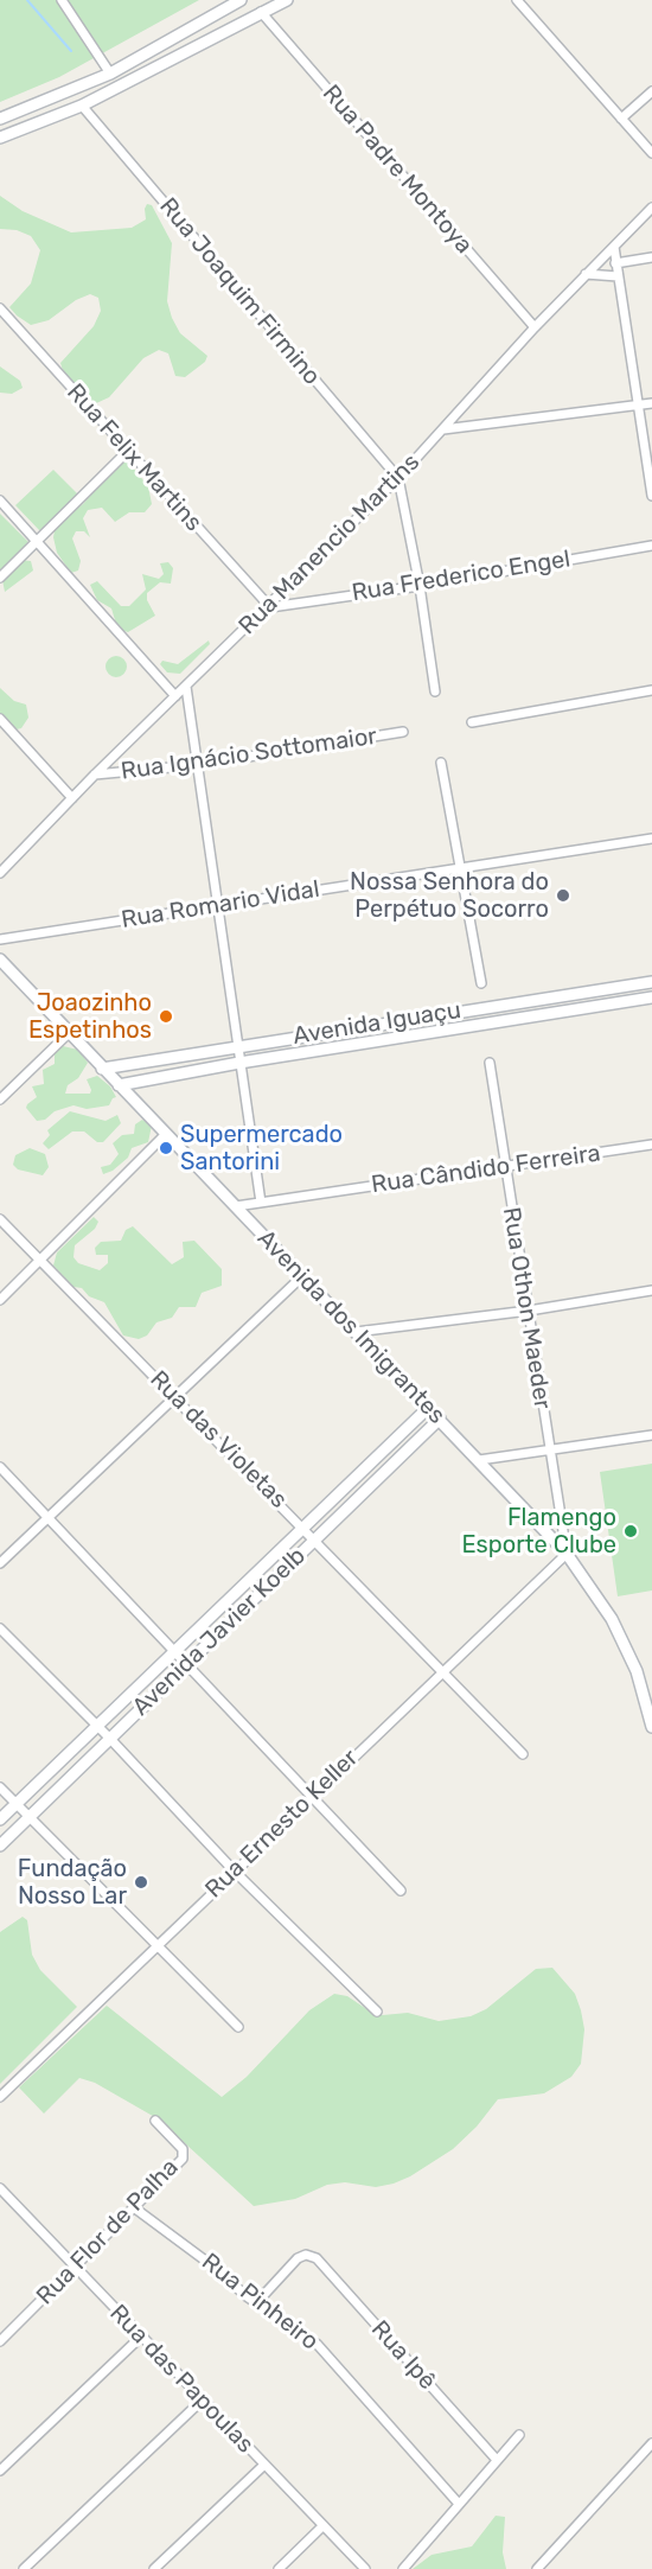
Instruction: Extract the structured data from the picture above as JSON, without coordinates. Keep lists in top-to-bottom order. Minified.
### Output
{"streets":{"street":["Rua Padre Montoya","Rua Joaquim Firmino","Rua Felix Martins","Rua Manencio Martins","Rua Frederico Engel","Rua Ignácio Sottomaior","Rua Romario Vidal","Avenida Iguaçu","Rua Cândido Ferreira","Rua Othon Maeder","Avenida dos Imigrantes","Rua das Violetas","Avenida Javier Koelb","Rua Ernesto Keller","Rua Flor de Palha","Rua Pinheiro","Rua Ipê","Rua das Papoulas"]},"crossings":[["Rua Padre Montoya","Rua Manencio Martins"],["Rua Joaquim Firmino","Rua Manencio Martins"],["Rua Felix Martins","Rua Manencio Martins"],["Rua Felix Martins","Rua Frederico Engel"],["Rua Manencio Martins","Rua Frederico Engel"],["Rua Manencio Martins","Rua Ignácio Sottomaior"],["Avenida Iguaçu","Avenida dos Imigrantes"],["Rua Cândido Ferreira","Rua Othon Maeder"],["Rua Cândido Ferreira","Avenida dos Imigrantes"],["Rua Othon Maeder","Avenida dos Imigrantes"],["Rua Othon Maeder","Rua Ernesto Keller"],["Avenida dos Imigrantes","Avenida Javier Koelb"],["Avenida dos Imigrantes","Rua Ernesto Keller"],["Rua das Violetas","Avenida Javier Koelb"],["Rua das Violetas","Rua Ernesto Keller"],["Rua Flor de Palha","Rua Pinheiro"],["Rua Flor de Palha","Rua das Papoulas"],["Rua Pinheiro","Rua Ipê"]],"places":["Nossa Senhora do Perpétuo Socorro","Joaozinho Espetinhos","Supermercado Santorini","Flamengo Esporte Clube","Fundação Nosso Lar"]}
